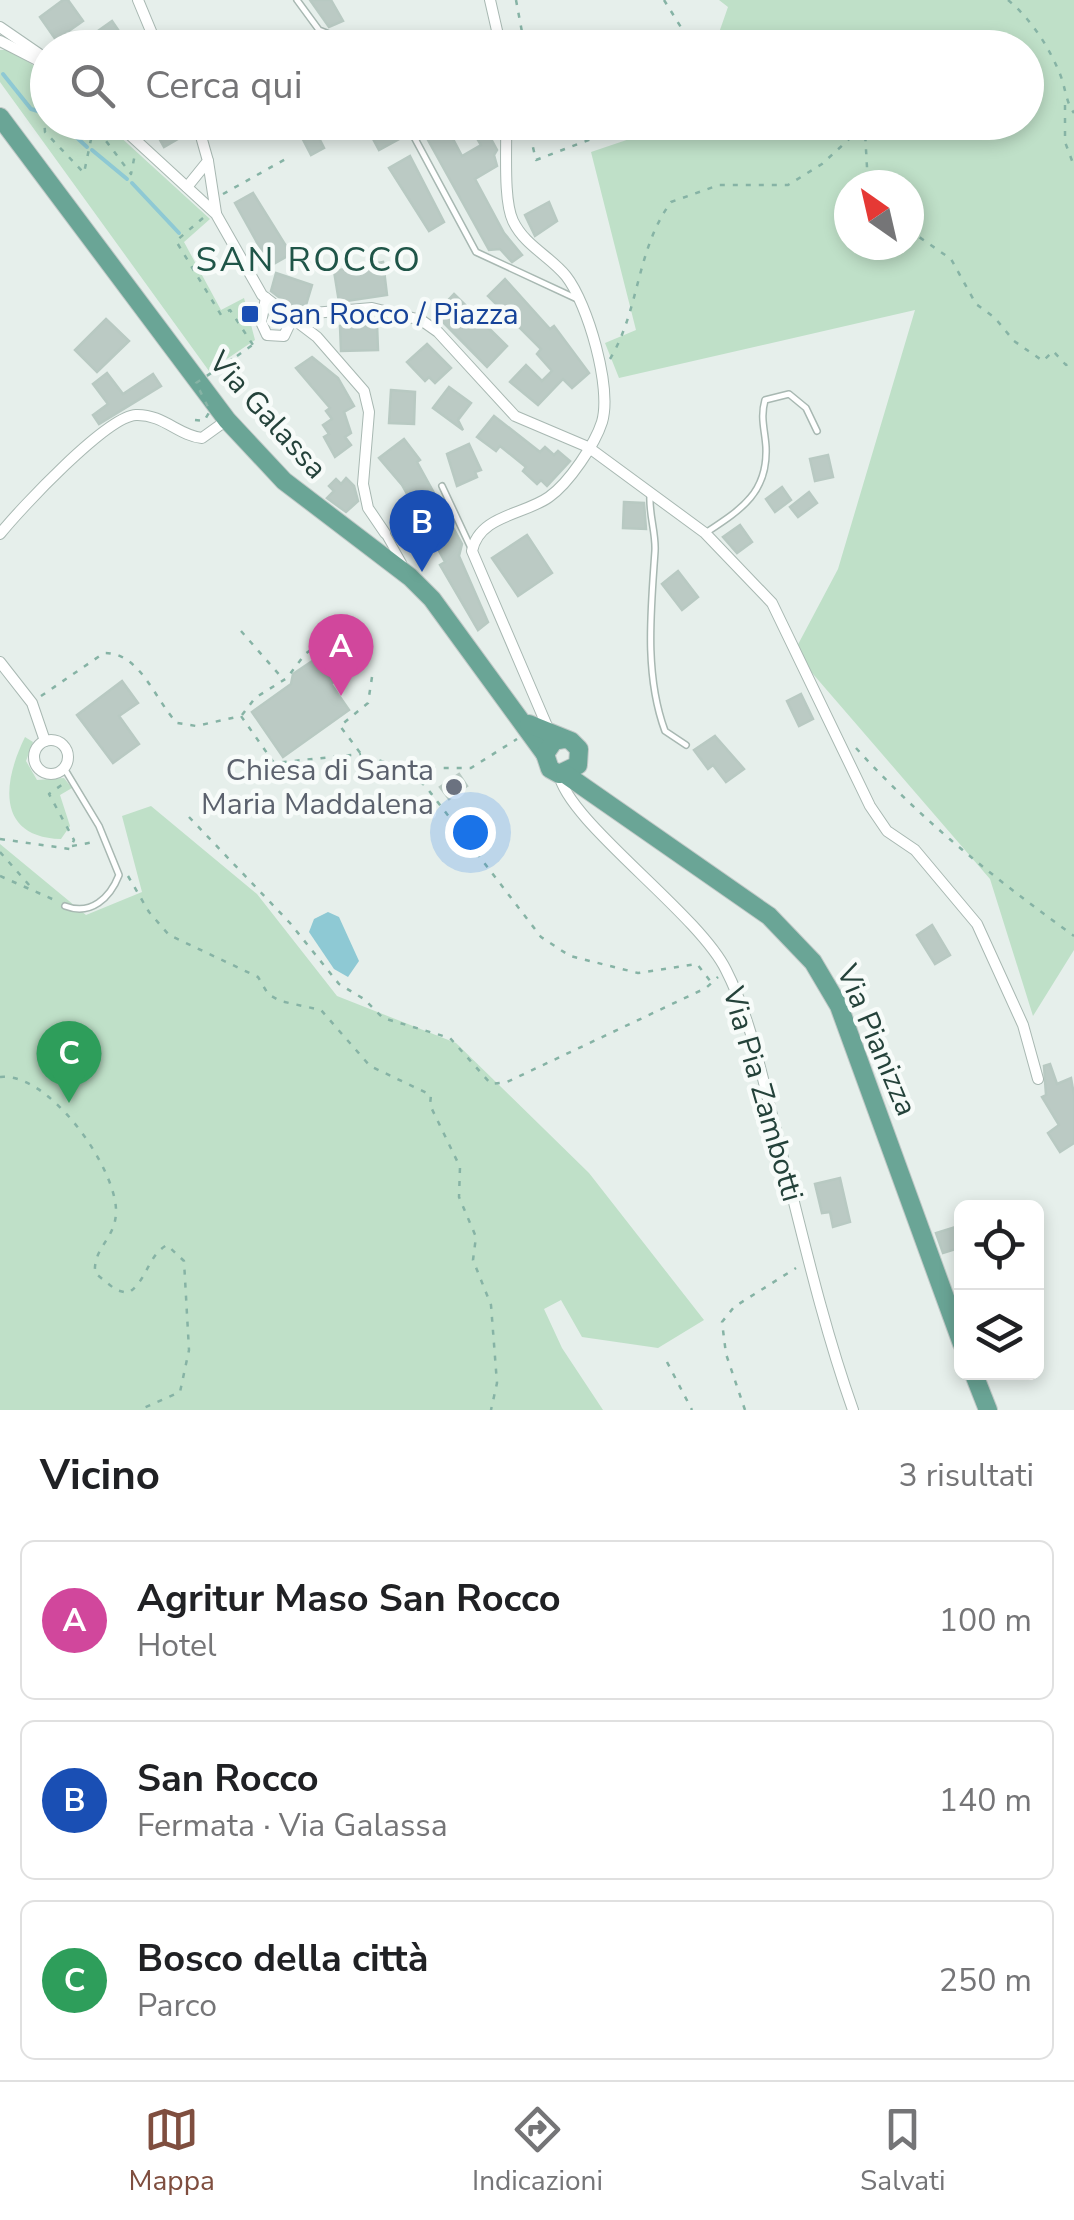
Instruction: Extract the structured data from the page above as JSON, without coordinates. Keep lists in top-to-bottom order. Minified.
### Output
{"streets":{"main road":["Via Galassa","Via Pianizza"],"street":["Via Pia Zambotti"]},"crossings":[["Via Galassa","Via Pianizza"],["Via Galassa","Via Pia Zambotti"],["Via Pianizza","Via Pia Zambotti"]],"districts":["SAN ROCCO"],"places":{"transit":["San Rocco / Piazza"],"other":["Chiesa di Santa Maria Maddalena"]},"north":"top left","page":{"search":"Cerca qui","pins":["B","A","C"],"heading":["Vicino","3 risultati"],"list":[{"mark":"A","name":"Agritur Maso San Rocco","note":"Hotel","value":"100 m"},{"mark":"B","name":"San Rocco","note":"Fermata · Via Galassa","value":"140 m"},{"mark":"C","name":"Bosco della città","note":"Parco","value":"250 m"}],"nav":["Mappa","Indicazioni","Salvati"]}}
